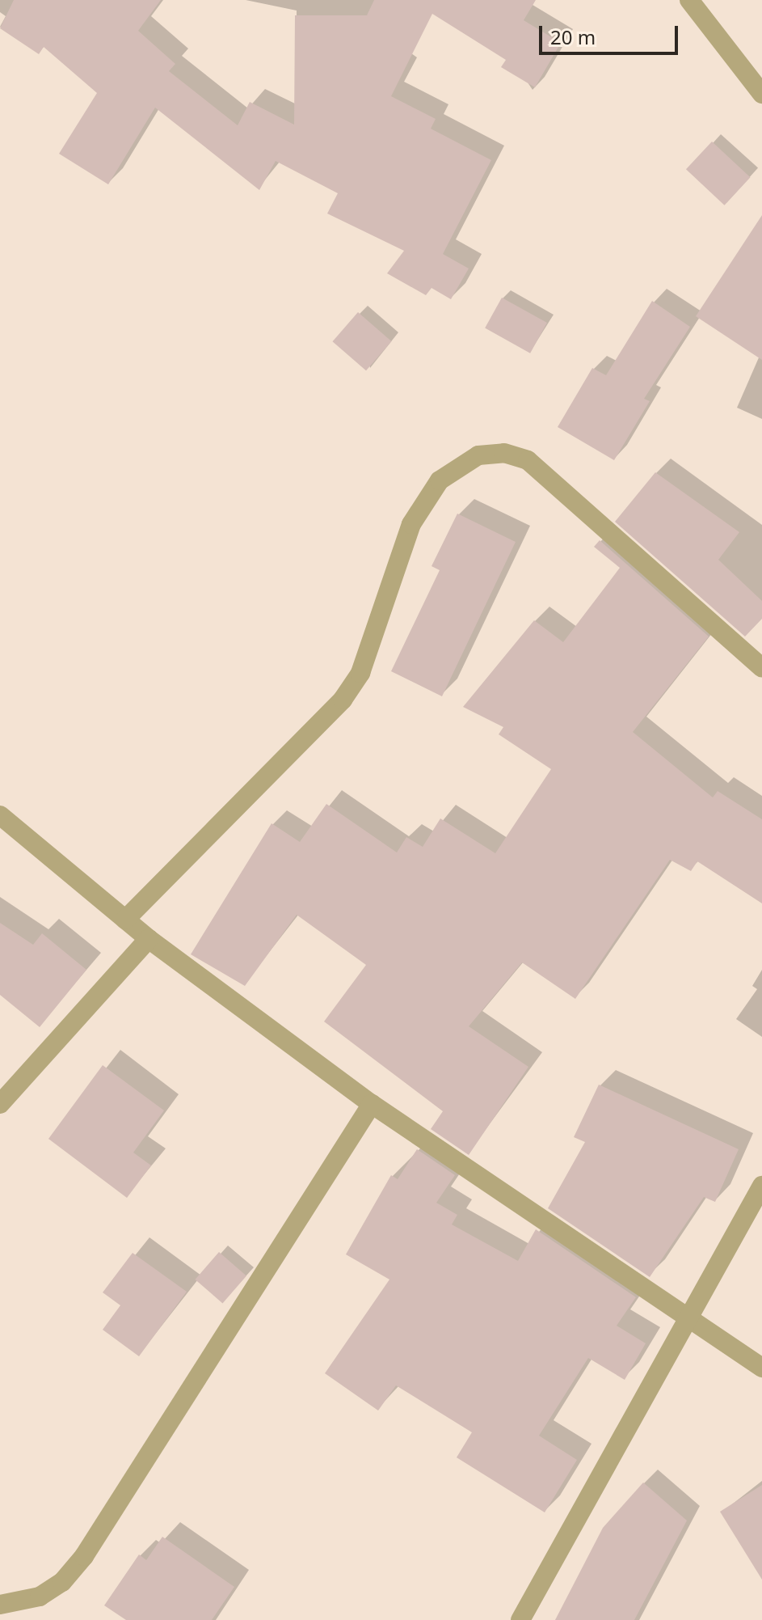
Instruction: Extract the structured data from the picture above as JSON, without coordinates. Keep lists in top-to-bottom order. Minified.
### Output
{"scale_bar":"20 m"}
